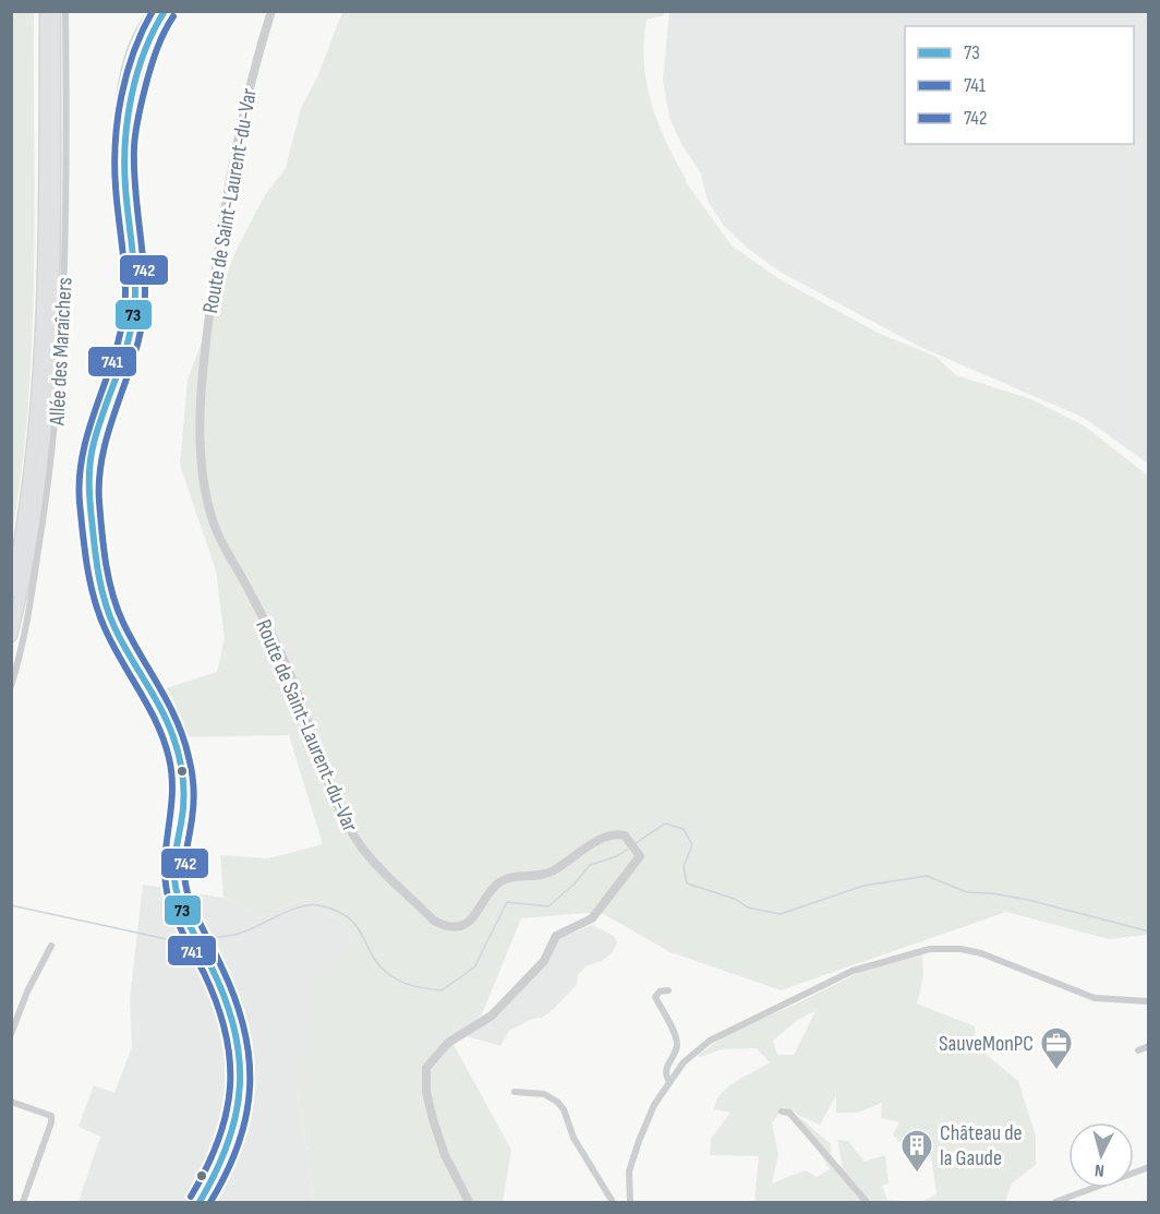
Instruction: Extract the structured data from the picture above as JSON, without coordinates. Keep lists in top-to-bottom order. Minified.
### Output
{"streets":{"street":["Route de Saint-Laurent-du-Var","Allée des Maraîchers"]},"places":{"office":["SauveMonPC"],"building":["Château de la Gaude"]},"lines":["transit line 73","transit line 741","transit line 742"],"legend":["73","741","742"],"north":"bottom"}
